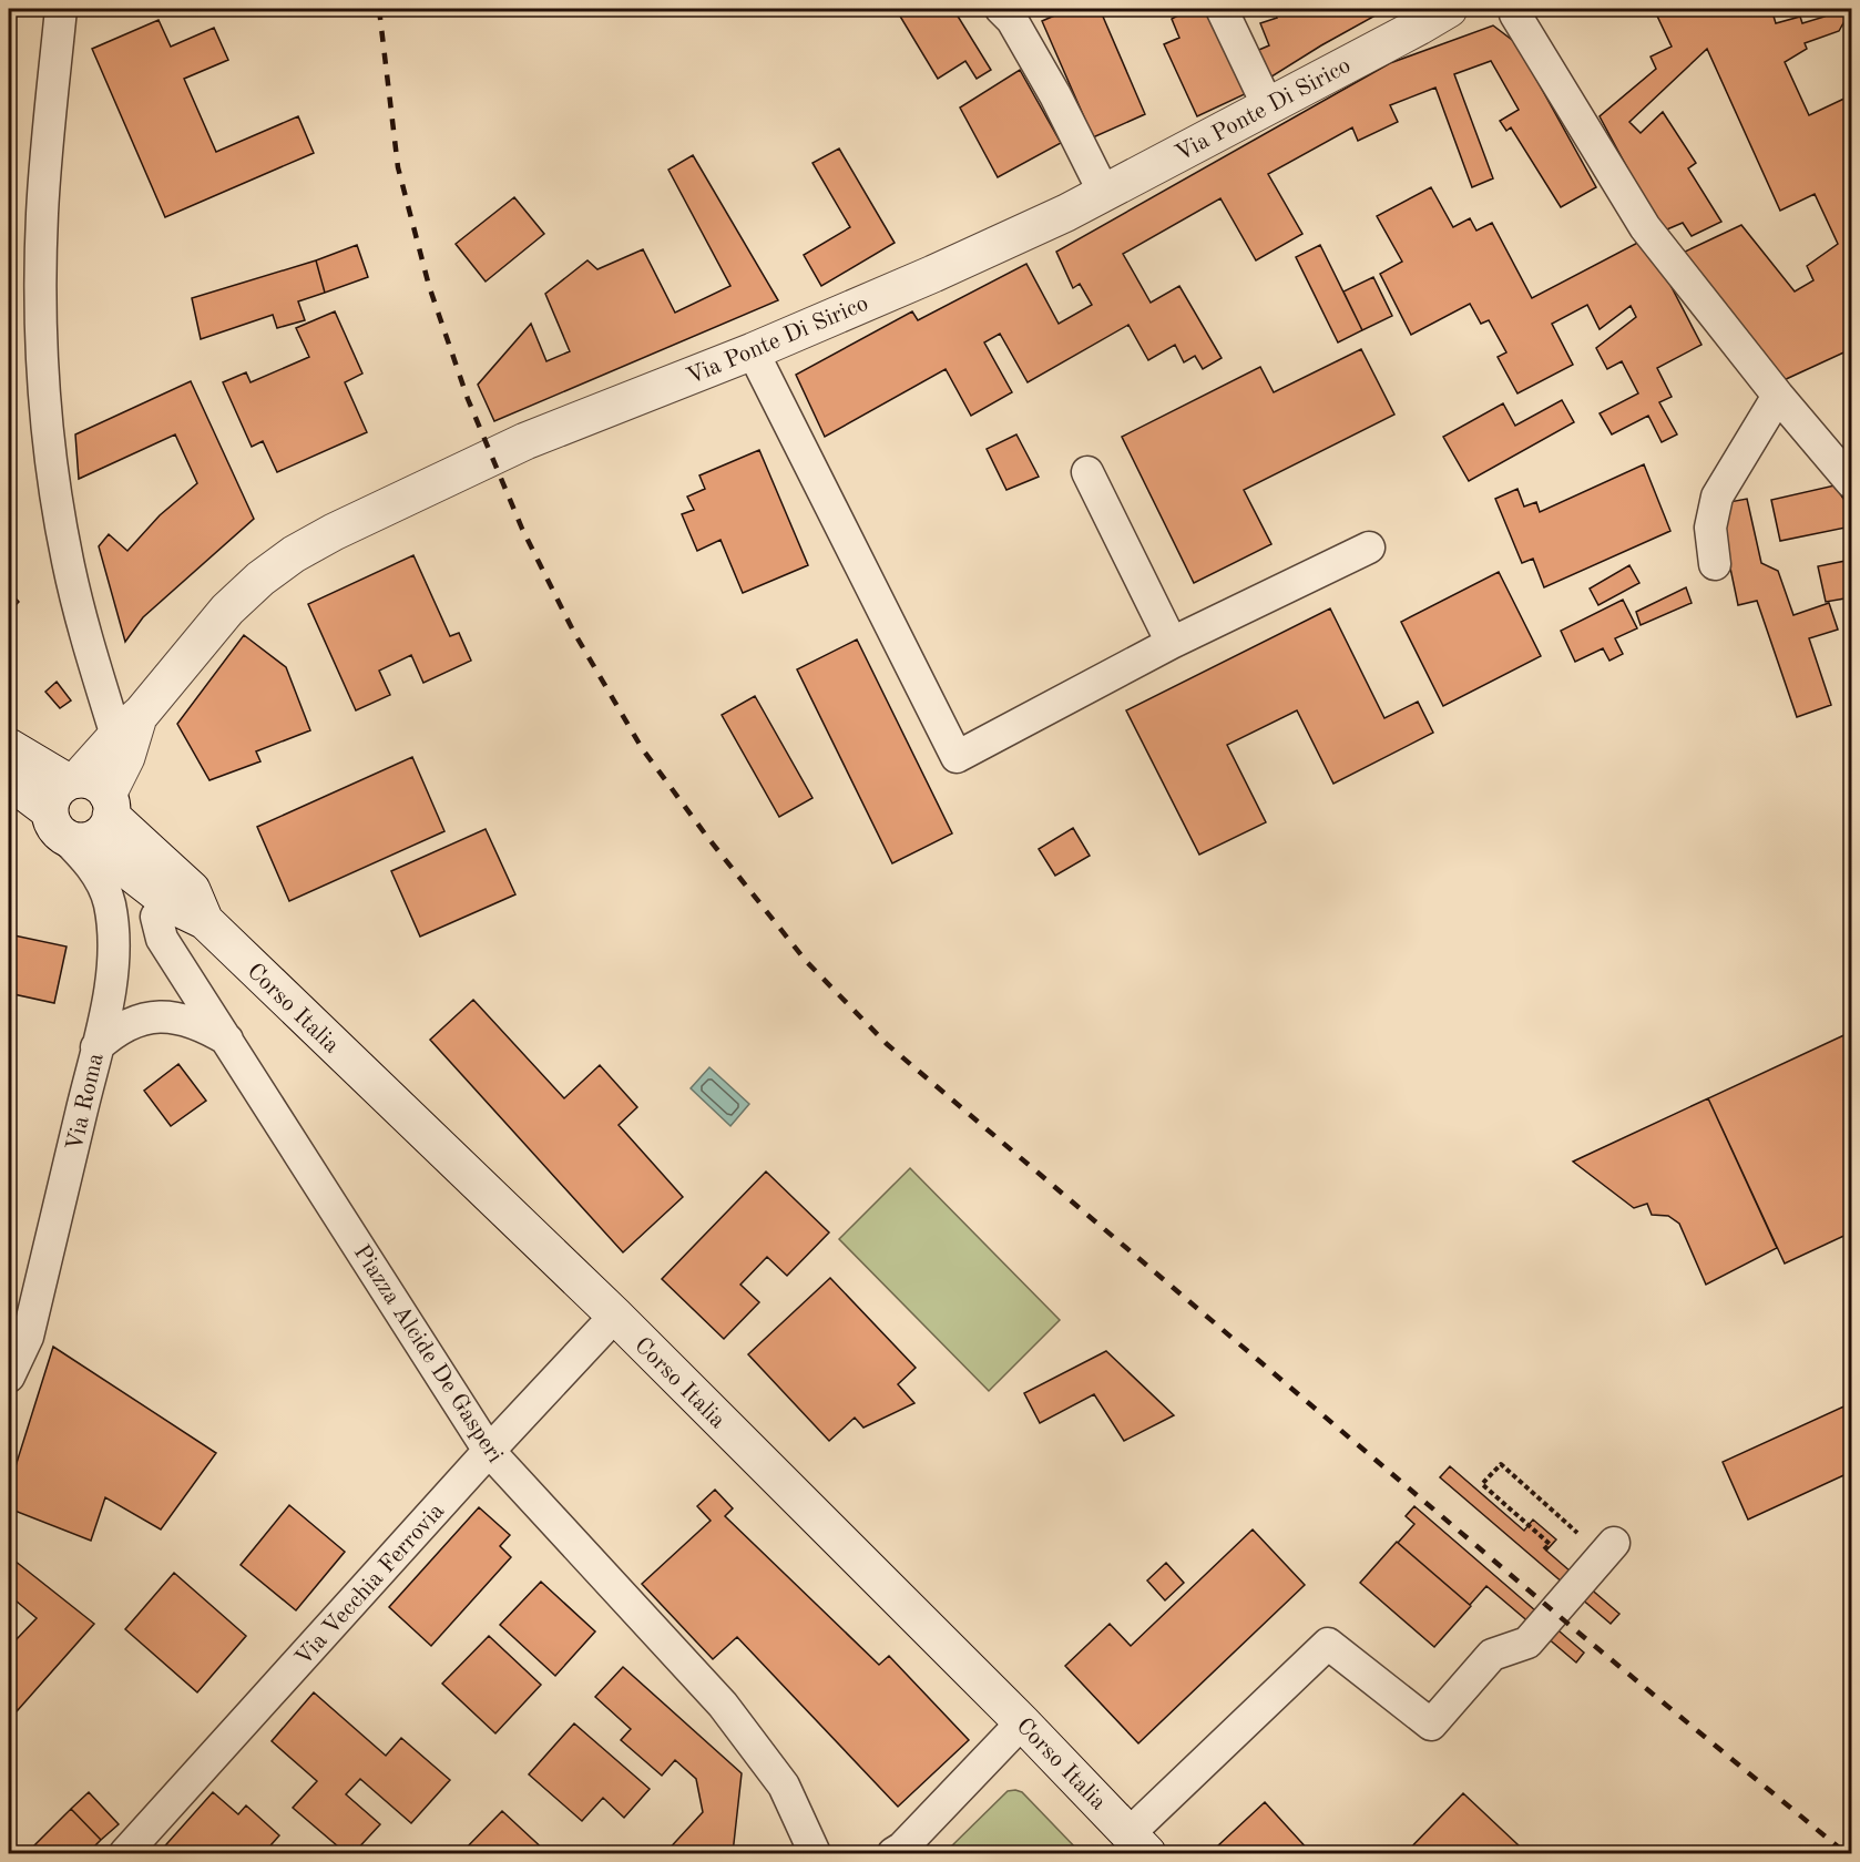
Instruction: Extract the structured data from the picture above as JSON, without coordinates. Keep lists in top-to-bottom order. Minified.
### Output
{"streets":{"street":["Via Ponte Di Sirico","Corso Italia","Via Roma","Piazza Alcide De Gasperi","Via Vecchia Ferrovia"]},"crossings":[["Via Ponte Di Sirico","Corso Italia"],["Via Ponte Di Sirico","Via Roma"],["Corso Italia","Via Roma"],["Corso Italia","Piazza Alcide De Gasperi"],["Corso Italia","Via Vecchia Ferrovia"],["Piazza Alcide De Gasperi","Via Vecchia Ferrovia"]]}
